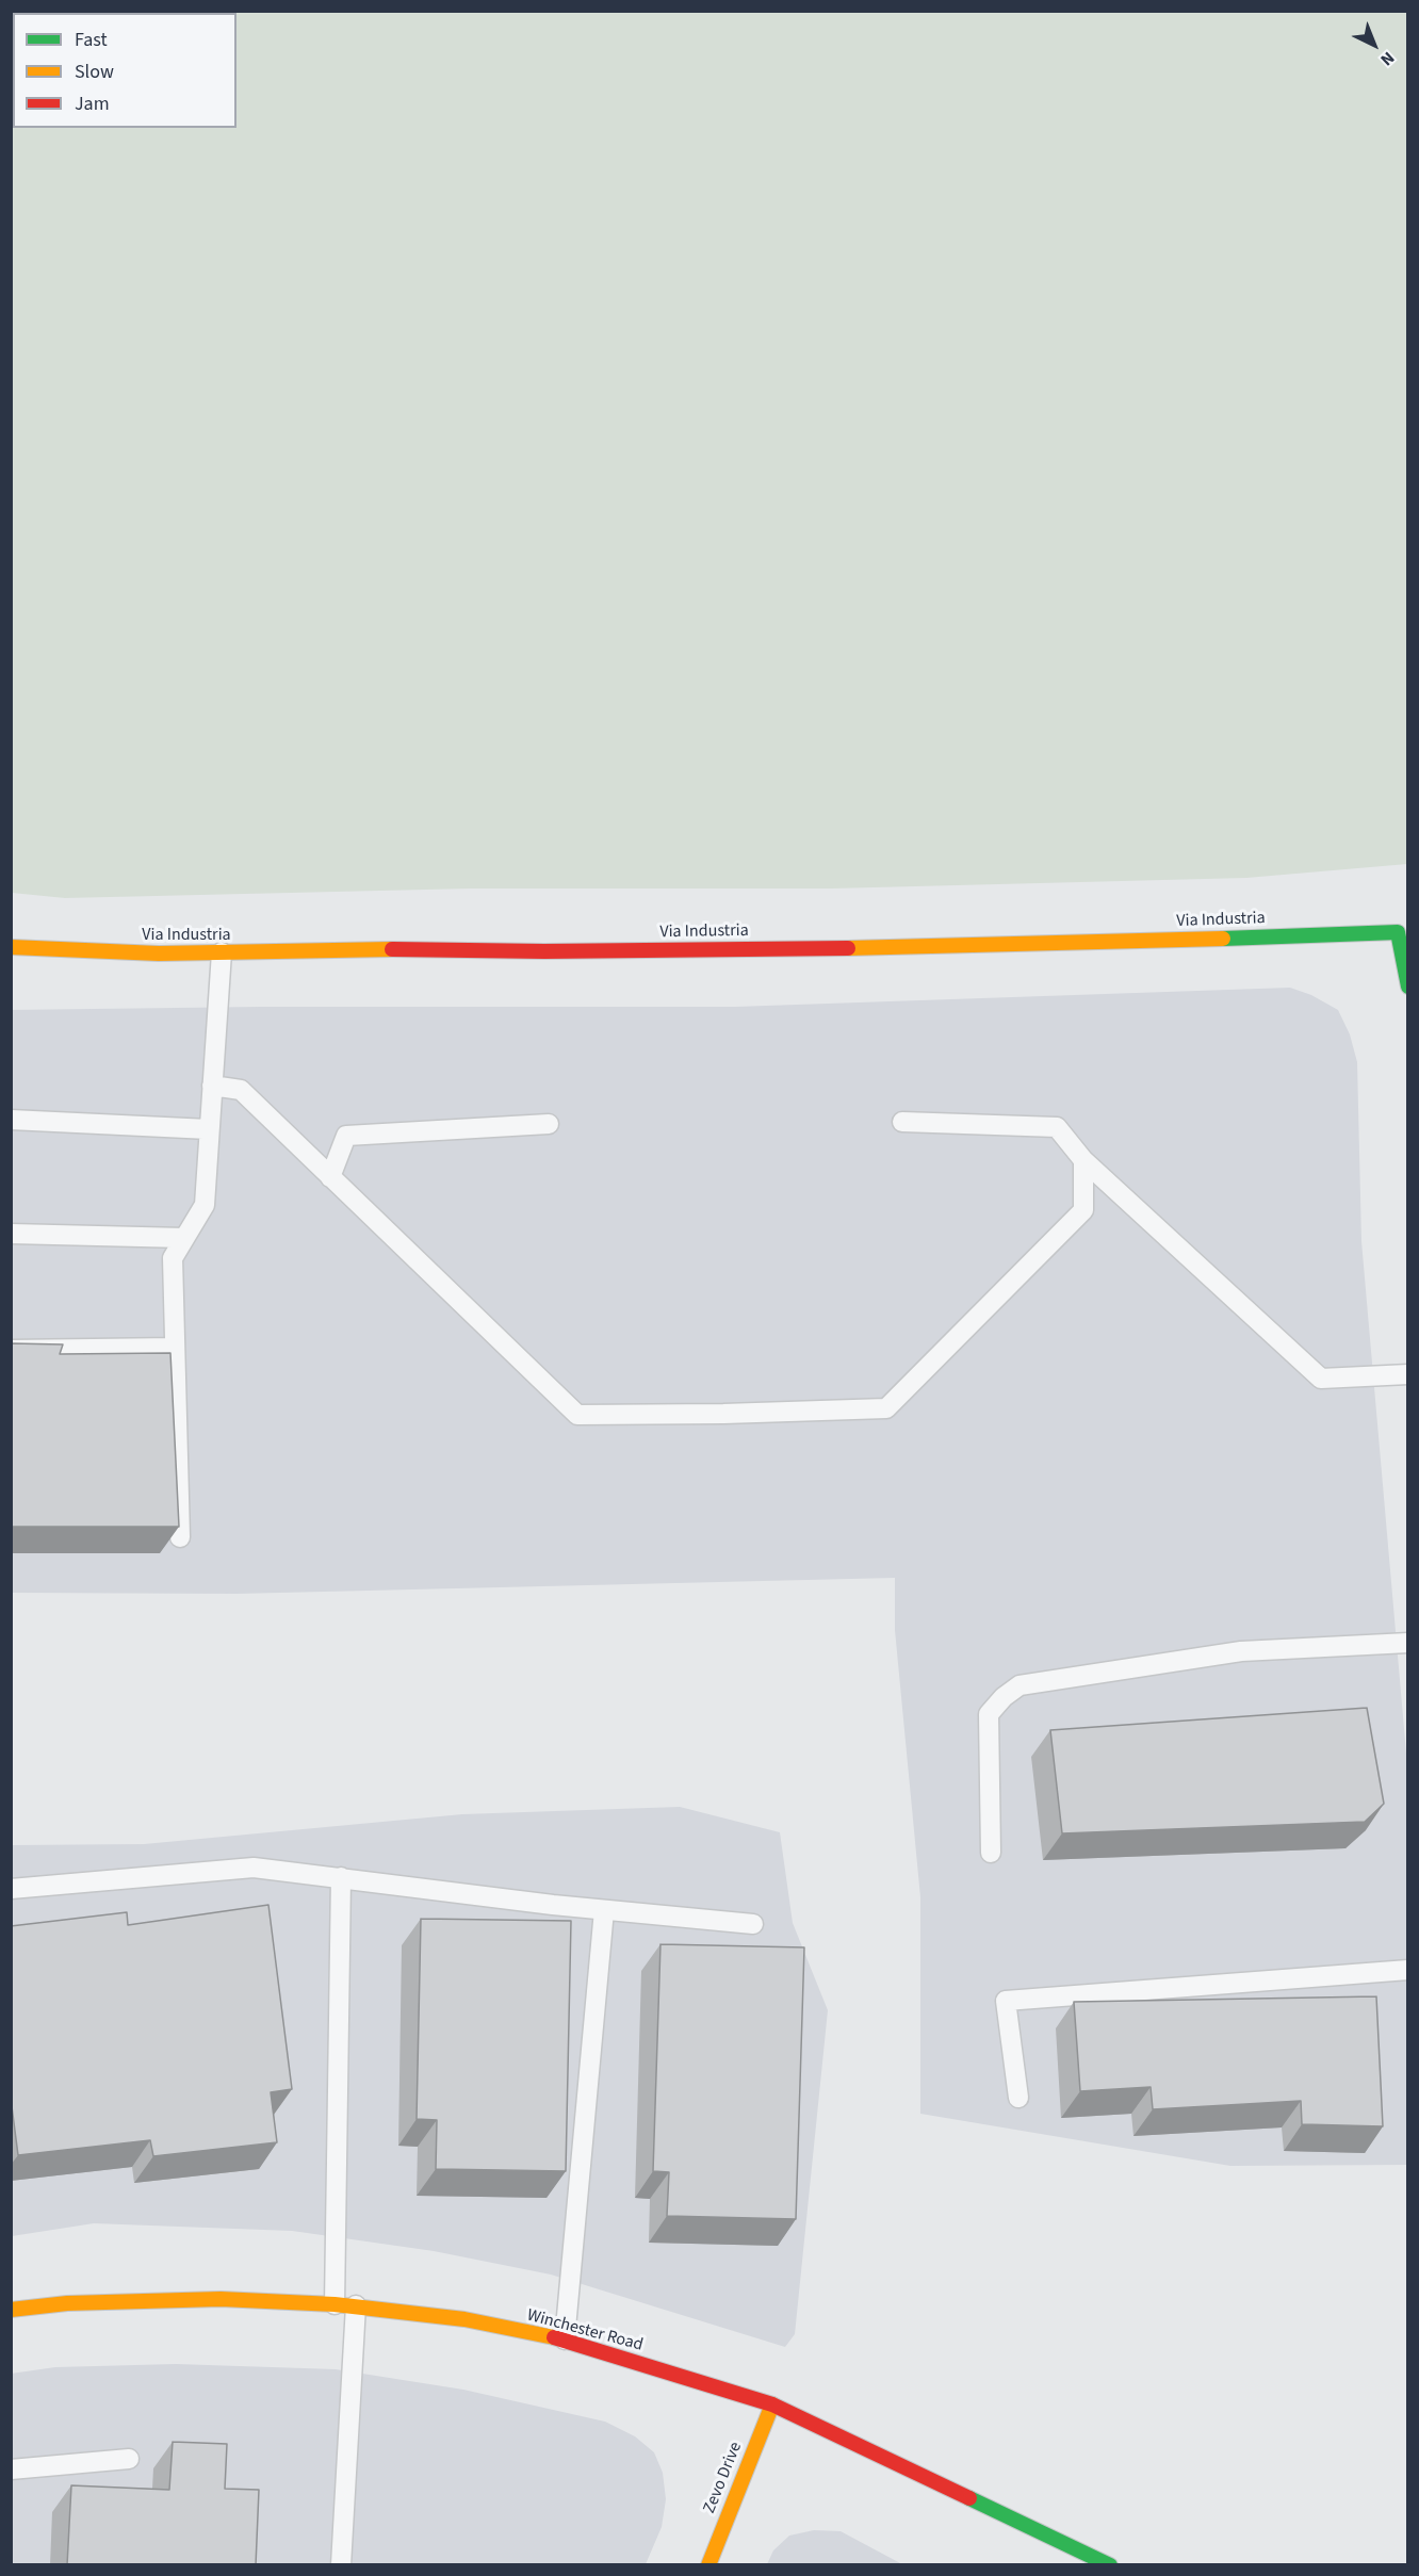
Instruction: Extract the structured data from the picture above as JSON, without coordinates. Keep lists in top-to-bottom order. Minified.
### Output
{"streets":{"street":["Via Industria","Winchester Road","Zevo Drive"]},"crossings":[["Winchester Road","Zevo Drive"]],"legend":["Fast","Slow","Jam"],"north":"bottom right"}
